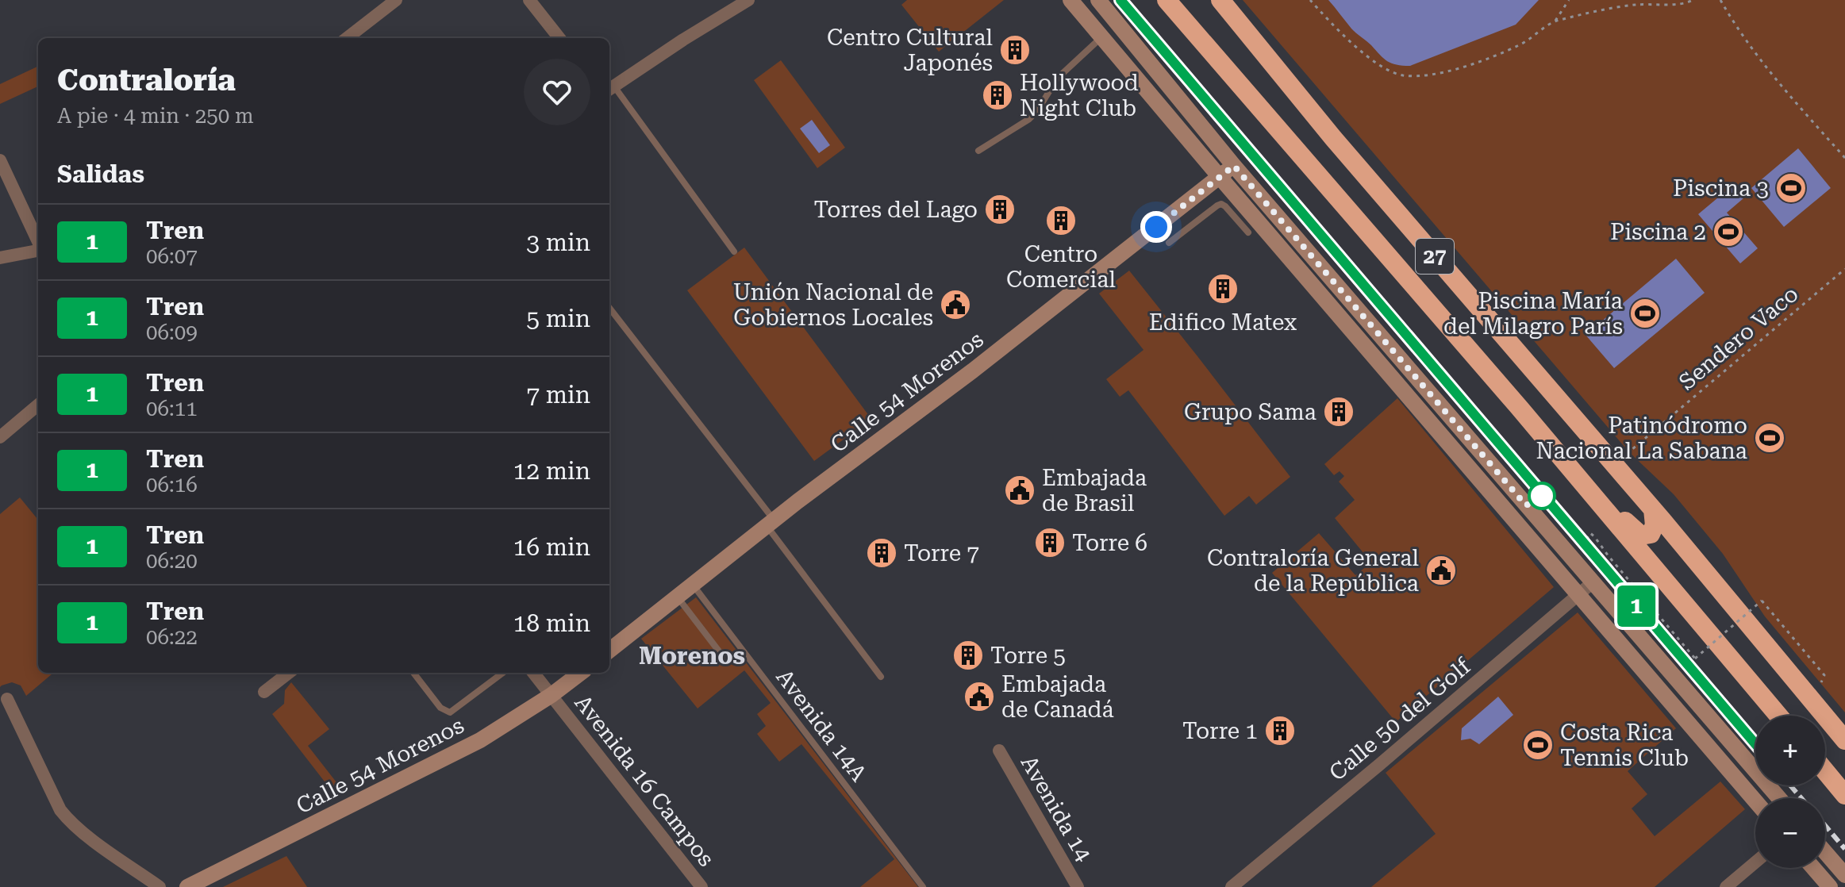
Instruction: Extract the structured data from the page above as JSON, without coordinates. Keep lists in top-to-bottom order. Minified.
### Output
{"streets":{"highway":["27"],"main road":["Calle 54 Morenos"],"street":["Calle 50 del Golf","Avenida 16 Campos","Avenida 14"],"lane":["Avenida 14A"],"path":["Sendero Vaco"]},"crossings":[["Calle 54 Morenos","Avenida 14A"],["Calle 54 Morenos","Avenida 16 Campos"]],"districts":["Morenos"],"places":{"building":["Centro Cultural Japonés","Hollywood Night Club","Torres del Lago","Centro Comercial","Edifico Matex","Grupo Sama","Torre 6","Torre 7","Torre 5","Torre 1"],"sports":["Piscina 3","Piscina 2","Piscina María del Milagro París","Patinódromo Nacional La Sabana","Costa Rica Tennis Club"],"public building":["Unión Nacional de Gobiernos Locales","Embajada de Brasil","Contraloría General de la República","Embajada de Canadá"]},"page":{"on_map":"1","heading":[["Contraloría","A pie · 4 min · 250 m"],"Salidas"],"list":[{"mark":"1","name":"Tren","note":"06:07","value":"3 min"},{"mark":"1","name":"Tren","note":"06:09","value":"5 min"},{"mark":"1","name":"Tren","note":"06:11","value":"7 min"},{"mark":"1","name":"Tren","note":"06:16","value":"12 min"},{"mark":"1","name":"Tren","note":"06:20","value":"16 min"},{"mark":"1","name":"Tren","note":"06:22","value":"18 min"}],"map_buttons":["+","−"]}}
